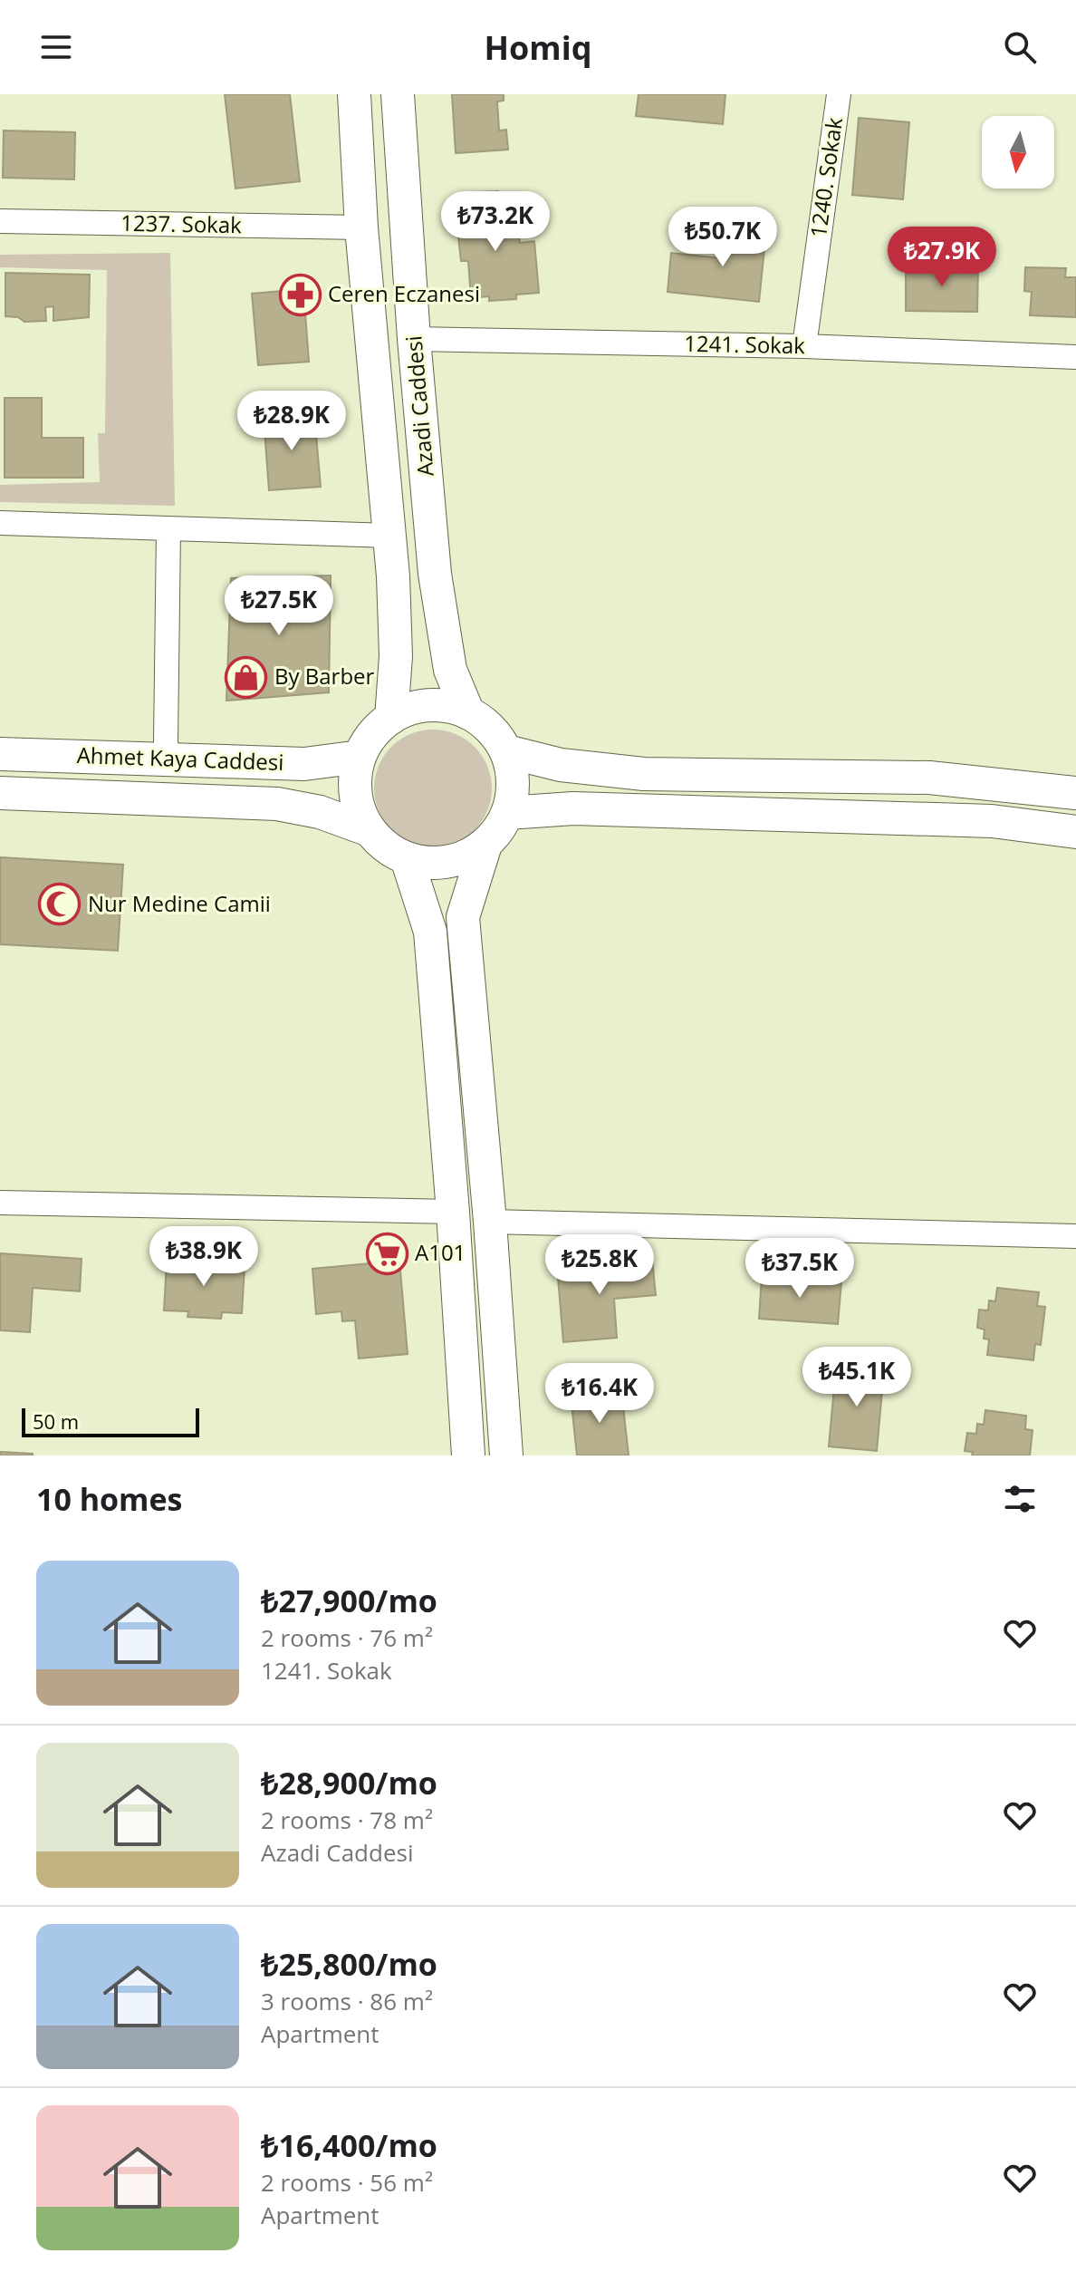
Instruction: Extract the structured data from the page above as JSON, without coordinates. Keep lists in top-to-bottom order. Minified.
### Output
{"streets":{"main road":["Azadi Caddesi","Ahmet Kaya Caddesi"],"street":["1240. Sokak","1237. Sokak","1241. Sokak"]},"crossings":[["1240. Sokak","1241. Sokak"],["1237. Sokak","Azadi Caddesi"],["1241. Sokak","Azadi Caddesi"],["Azadi Caddesi","Ahmet Kaya Caddesi"]],"places":{"pharmacy":["Ceren Eczanesi"],"shop":["By Barber"],"mosque":["Nur Medine Camii"],"supermarket":["A101"]},"scale_bar":"50 m","north":"bottom","page":{"header":"Homiq","price":["₺73.2K","₺50.7K","₺27.9K","₺28.9K","₺27.5K","₺38.9K","₺25.8K","₺37.5K","₺45.1K","₺16.4K"],"scale":"50 m","heading":"10 homes","list":[{"name":"₺27,900/mo","note":"2 rooms · 76 m² · 1241. Sokak"},{"name":"₺28,900/mo","note":"2 rooms · 78 m² · Azadi Caddesi"},{"name":"₺25,800/mo","note":"3 rooms · 86 m² · Apartment"},{"name":"₺16,400/mo","note":"2 rooms · 56 m² · Apartment"}]}}
